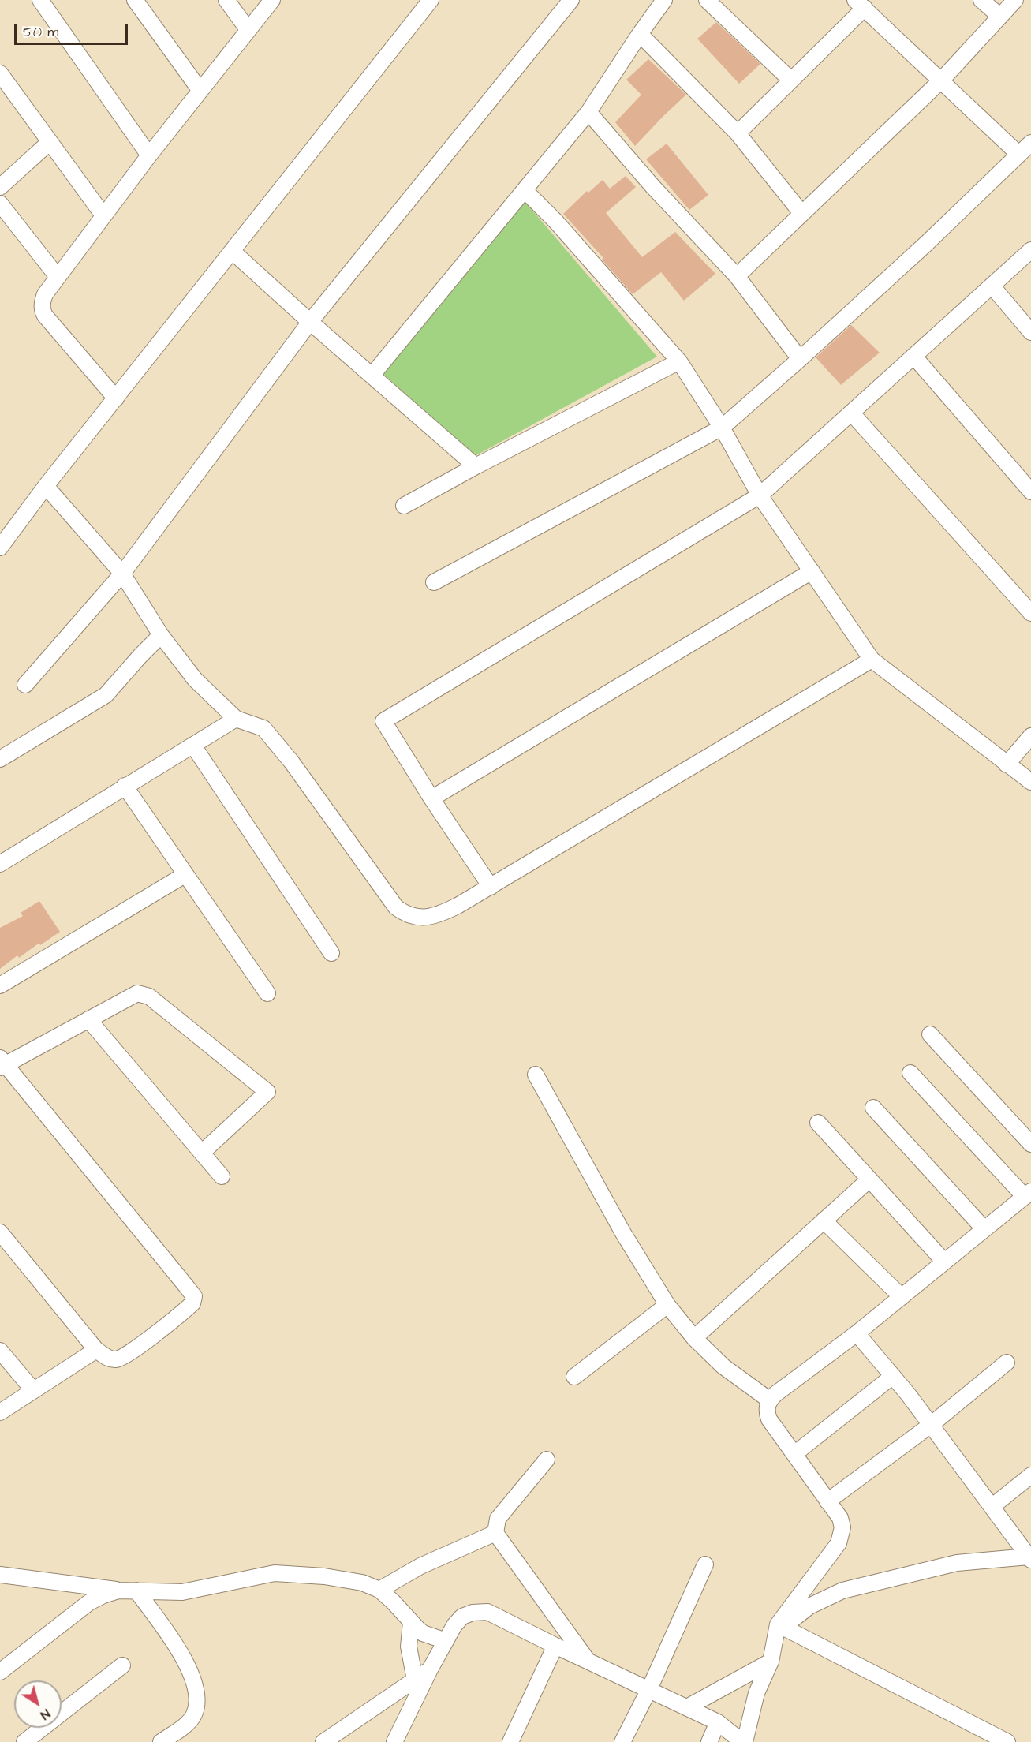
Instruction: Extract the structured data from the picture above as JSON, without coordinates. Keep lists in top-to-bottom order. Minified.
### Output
{"scale_bar":"50 m","north":"bottom right"}
